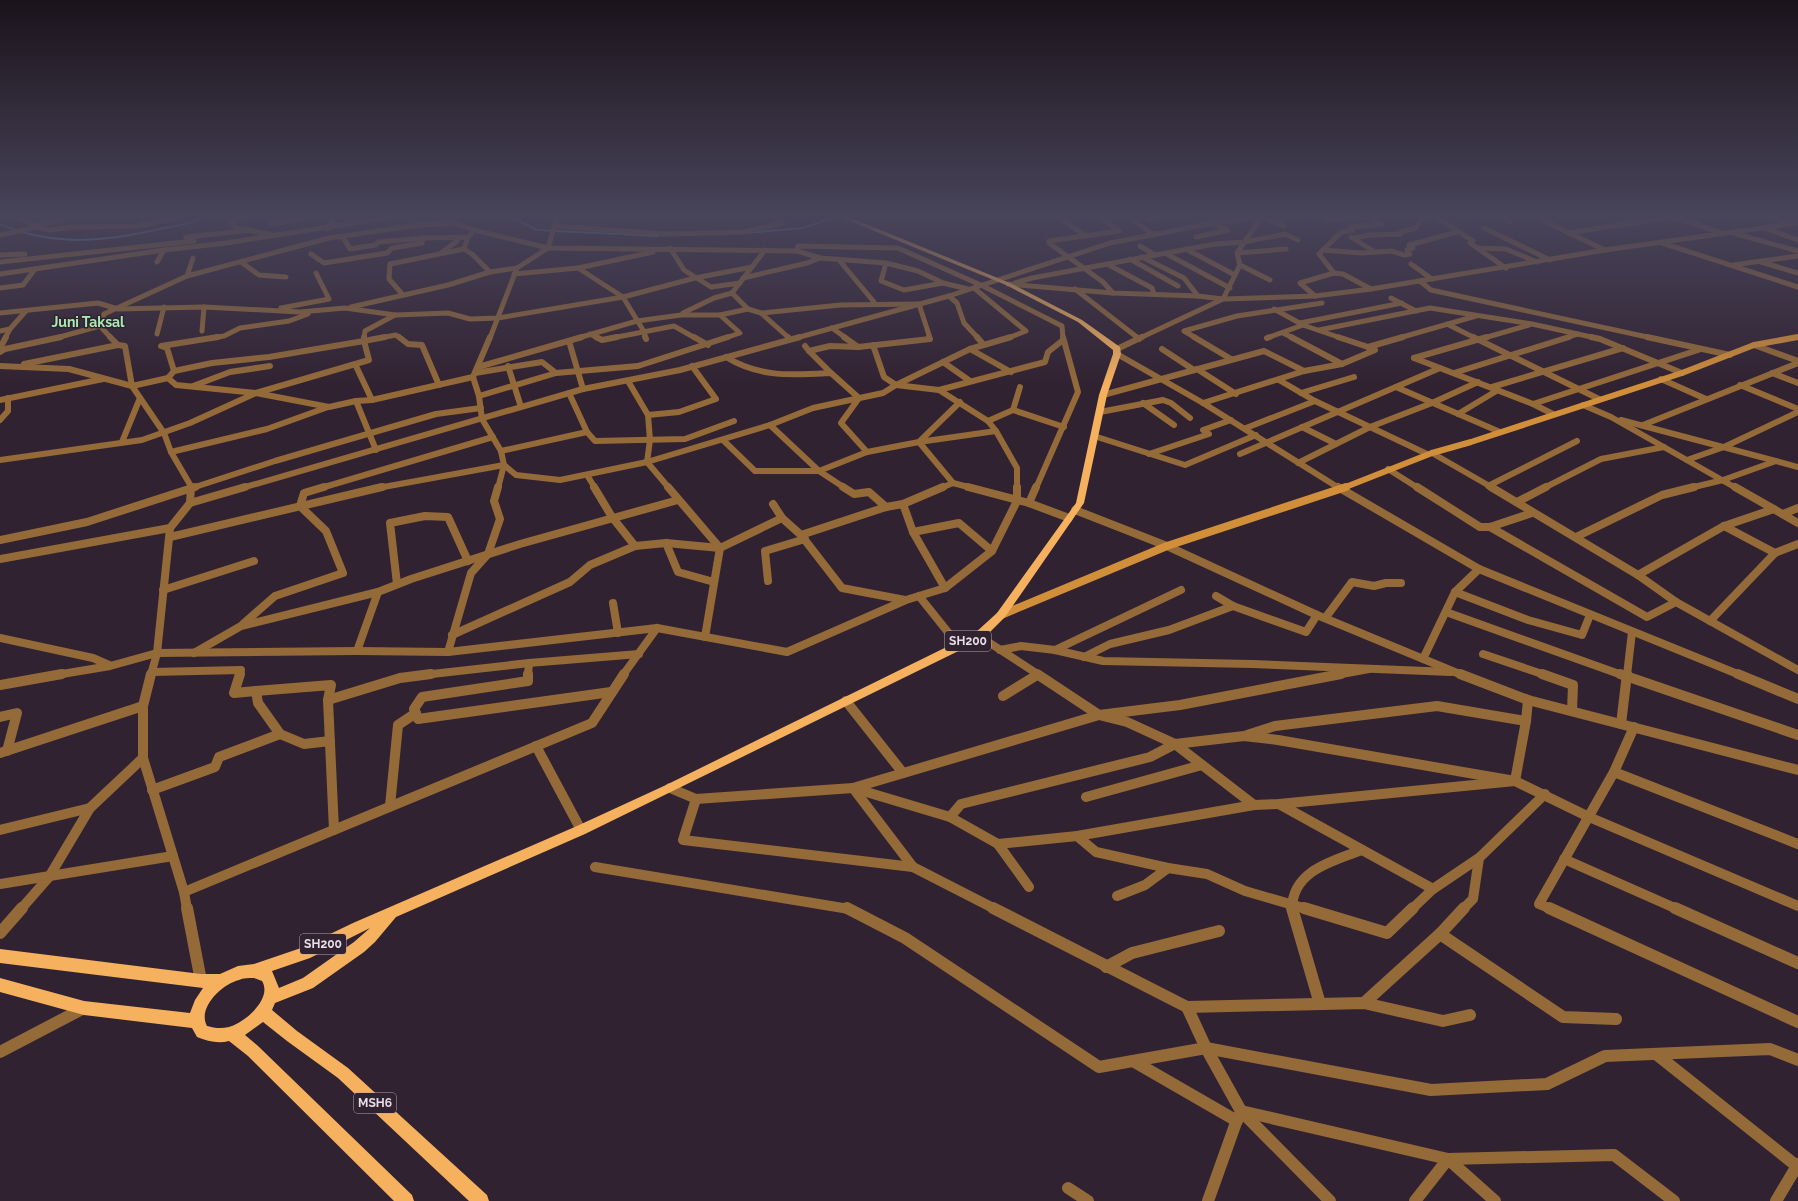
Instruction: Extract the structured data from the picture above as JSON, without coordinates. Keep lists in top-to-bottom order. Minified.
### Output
{"streets":{"main road":["SH200","MSH6"]},"crossings":[["SH200","MSH6"]],"districts":["Juni Taksal"]}
